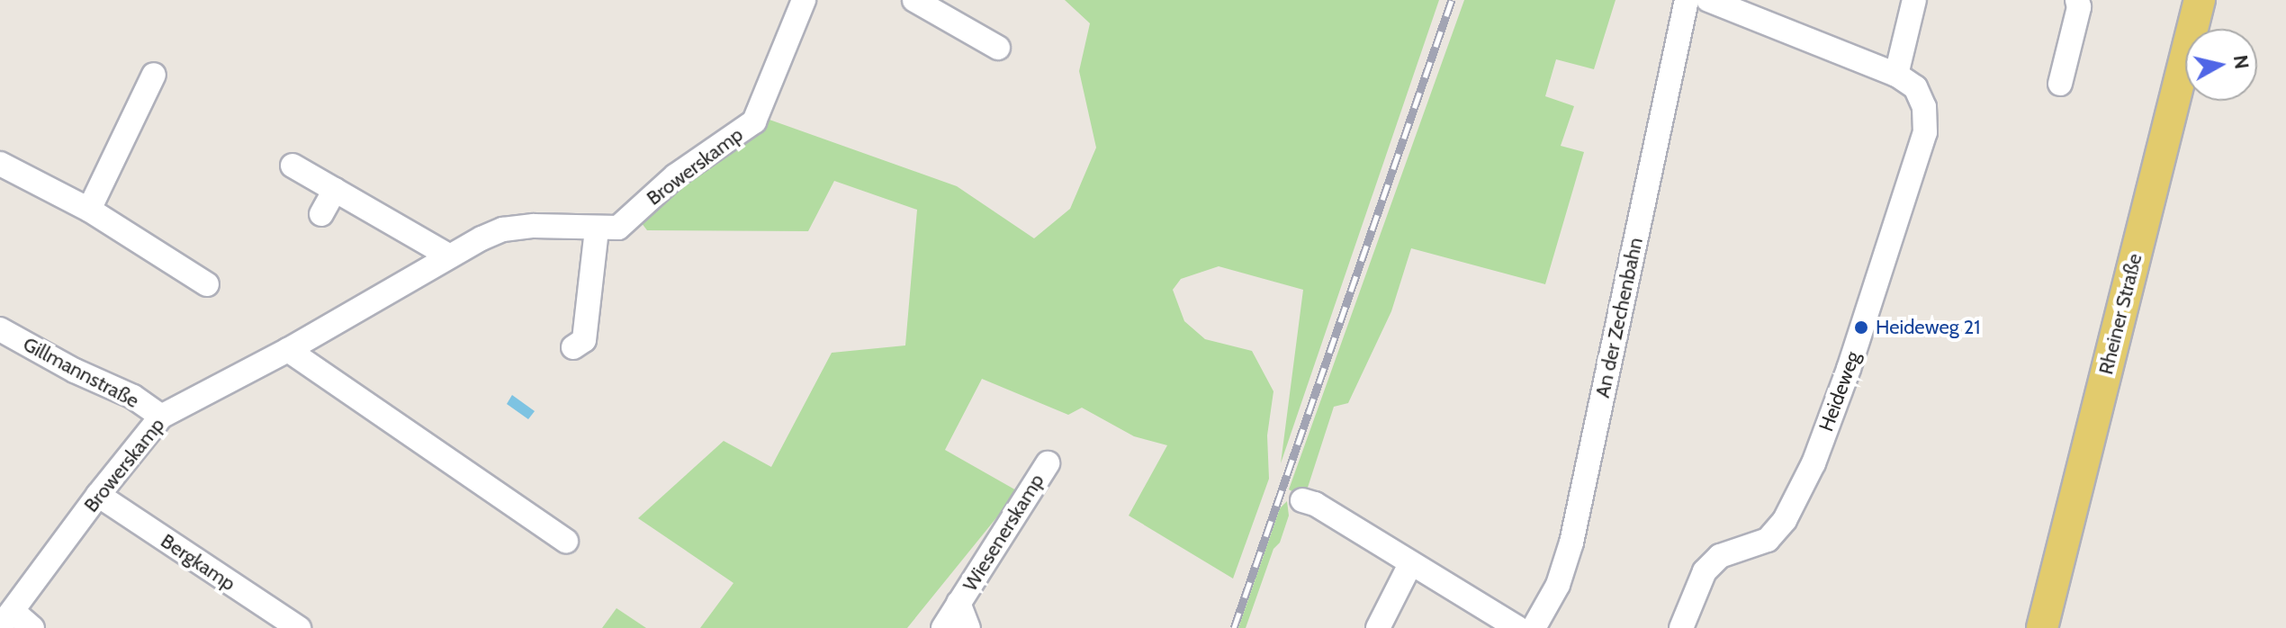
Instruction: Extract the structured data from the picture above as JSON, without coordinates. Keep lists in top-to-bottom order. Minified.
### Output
{"streets":{"main road":["Rheiner Straße"],"street":["Browerskamp","An der Zechenbahn","Gillmannstraße","Heideweg","Wiesenerskamp","Bergkamp"]},"crossings":[["Browerskamp","Gillmannstraße"],["Browerskamp","Bergkamp"]],"places":["Heideweg 21"],"north":"right"}
